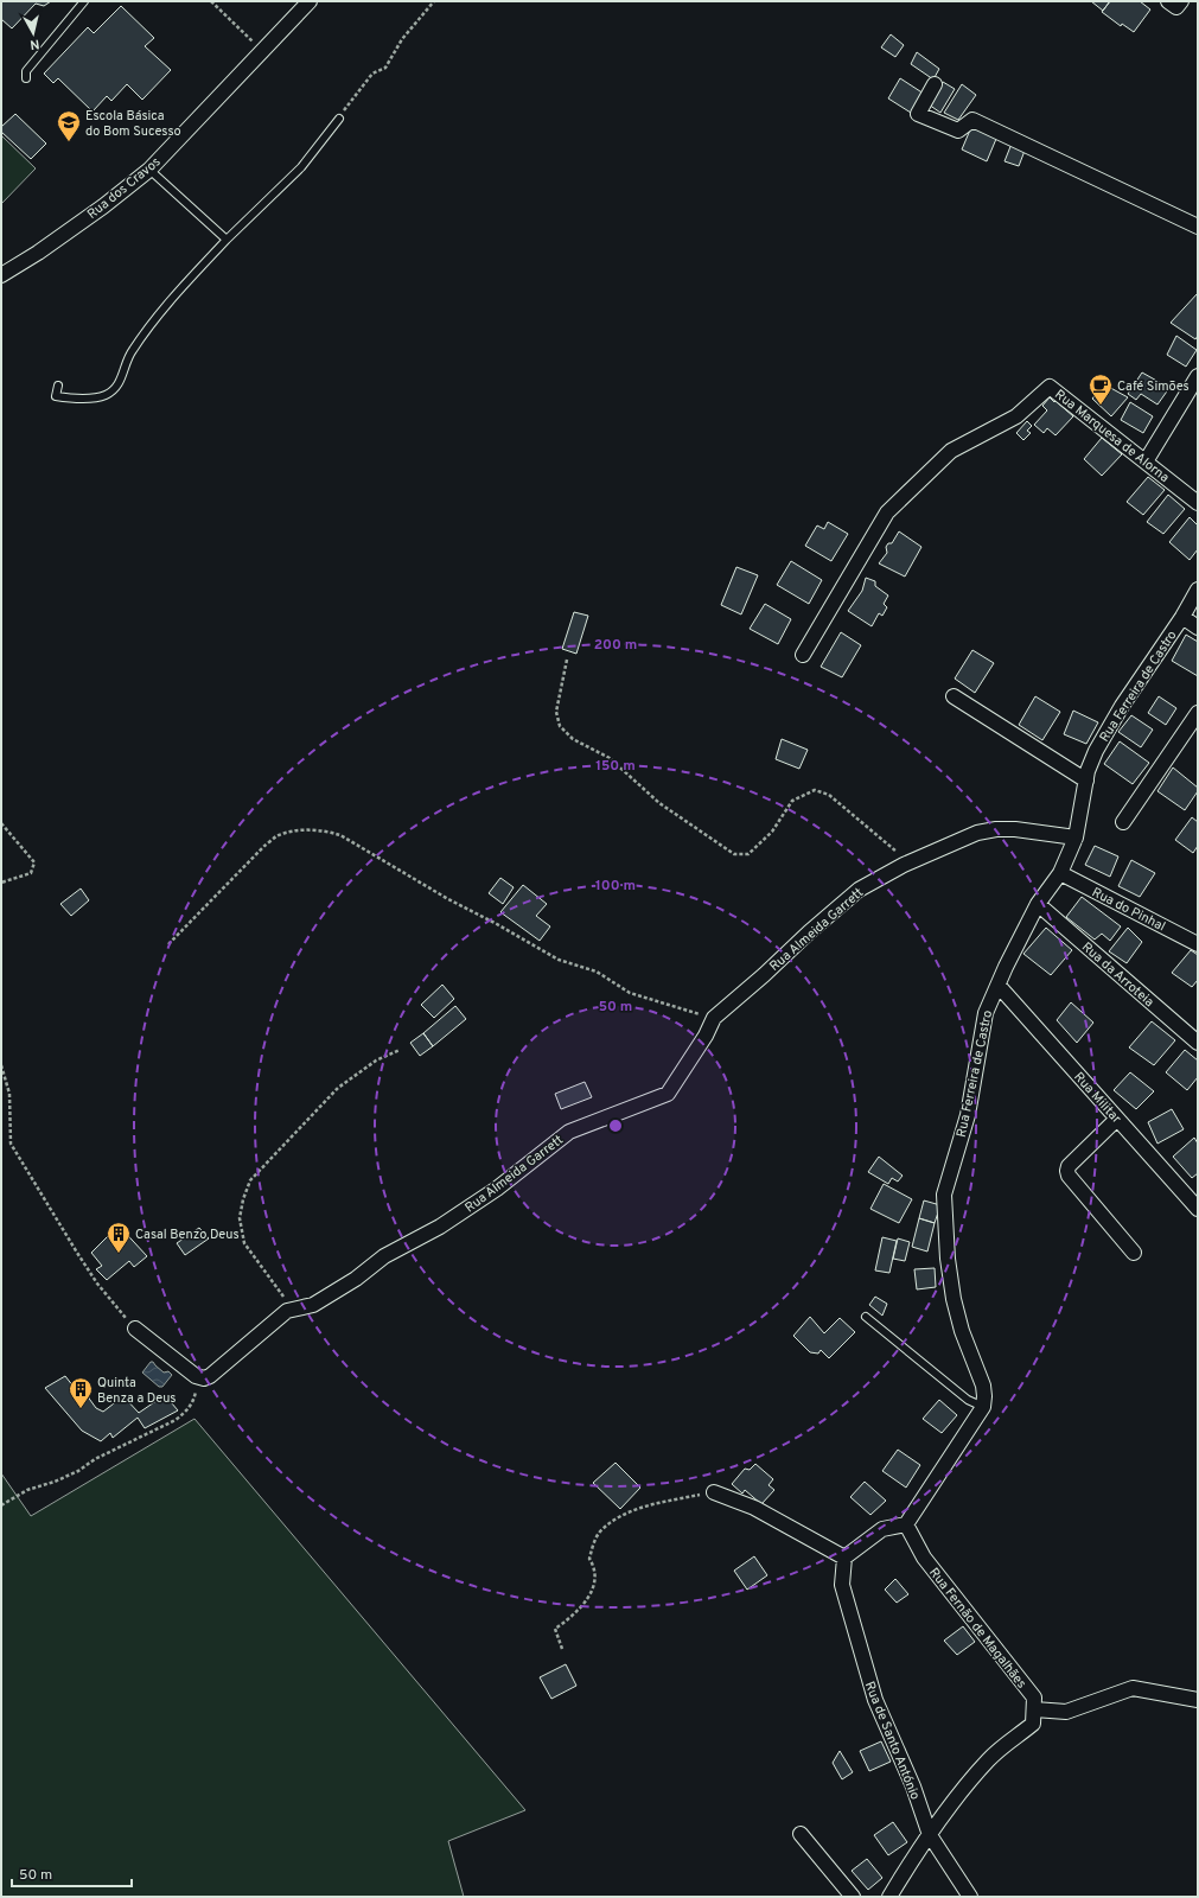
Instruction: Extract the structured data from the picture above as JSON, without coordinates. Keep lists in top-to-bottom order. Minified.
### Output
{"streets":{"street":["Rua dos Cravos","Rua Marquesa de Alorna","Rua Ferreira de Castro","Rua do Pinhal","Rua Almeida Garrett","Rua da Arroteia","Rua Militar","Rua Fernão de Magalhães","Rua de Santo António"]},"crossings":[["Rua Ferreira de Castro","Rua do Pinhal"],["Rua Ferreira de Castro","Rua Almeida Garrett"],["Rua Ferreira de Castro","Rua da Arroteia"],["Rua Ferreira de Castro","Rua Militar"]],"places":{"school or university":["Escola Básica do Bom Sucesso"],"cafe":["Café Simões"],"building":["Casal Benzo Deus","Quinta Benza a Deus"]},"scale_bar":"50 m","north":"bottom","rings":["200 m","150 m","100 m","50 m"]}
